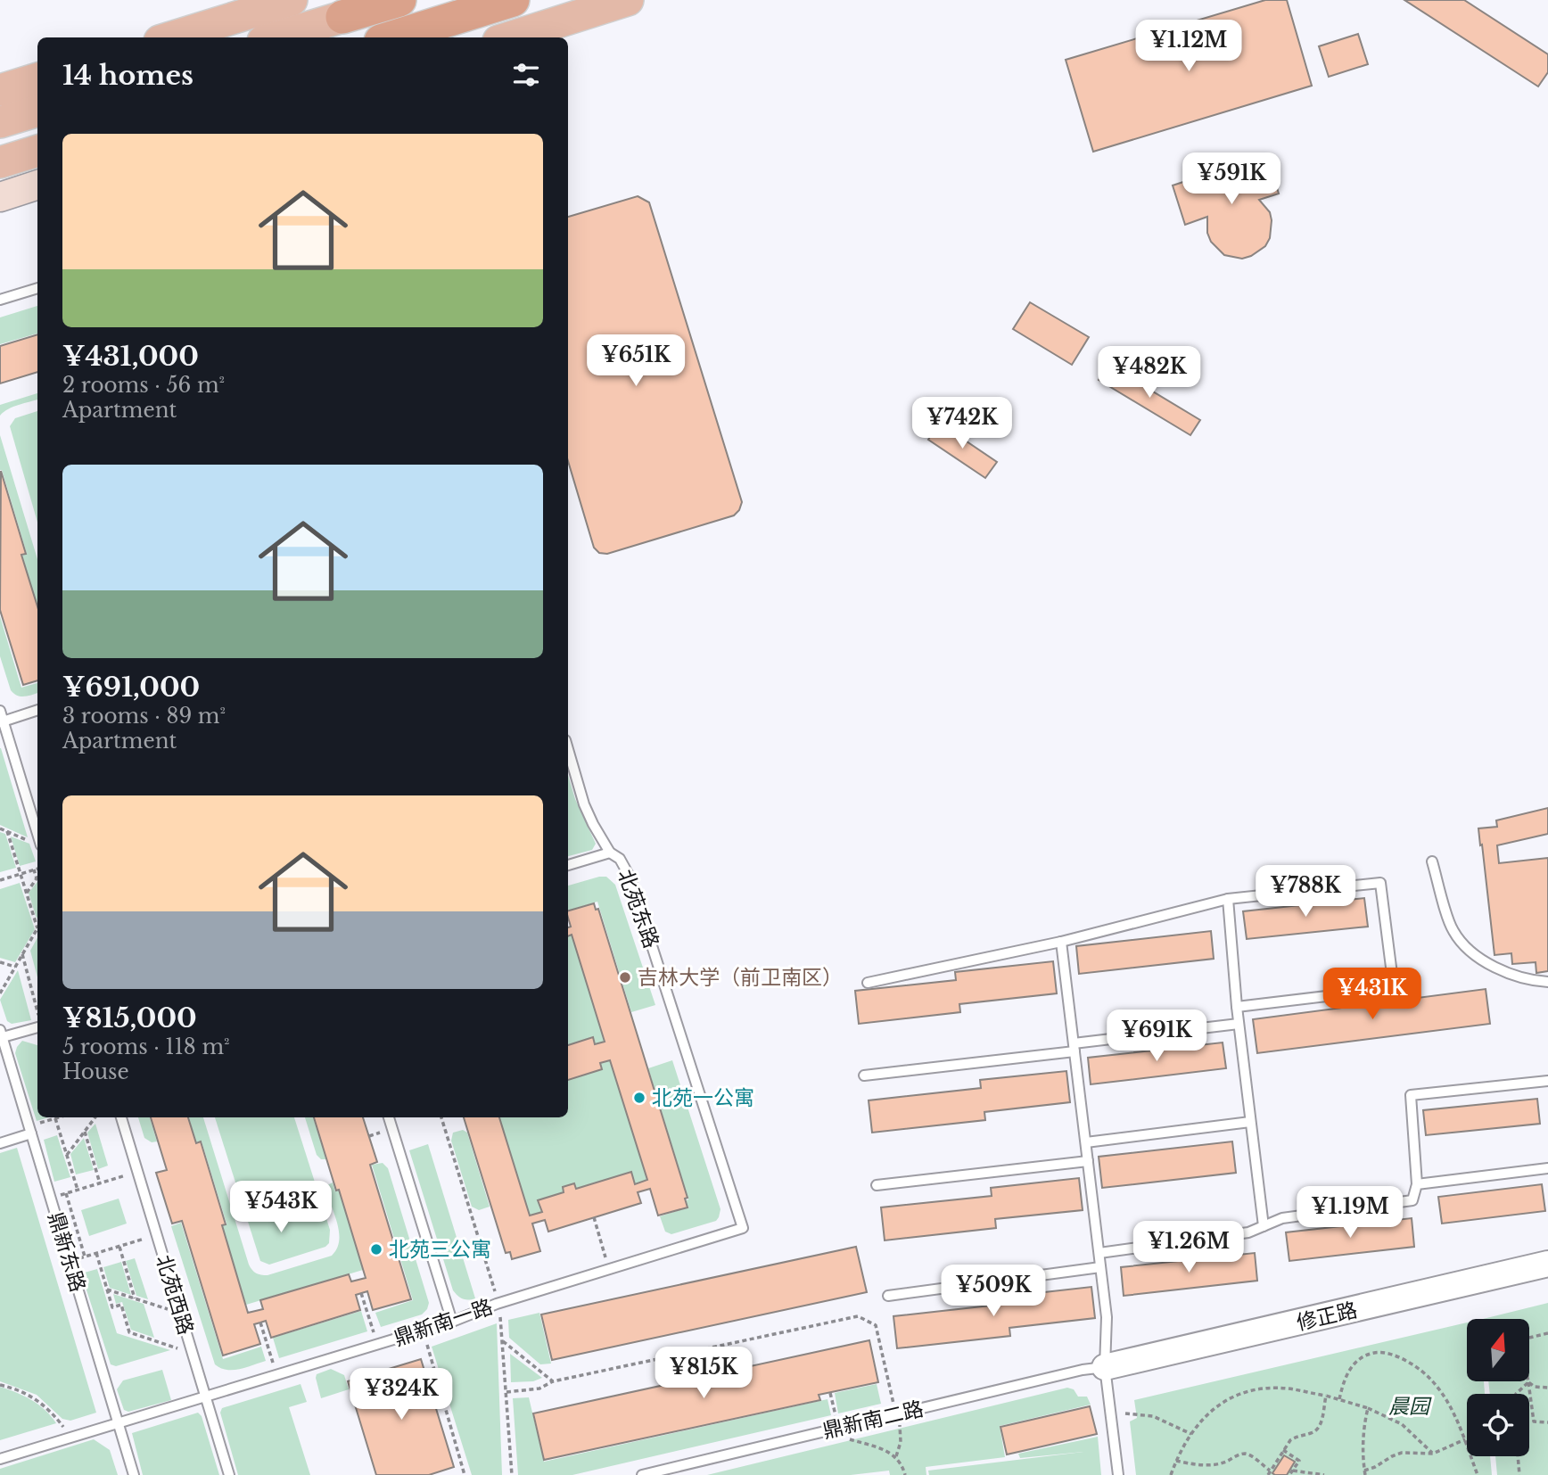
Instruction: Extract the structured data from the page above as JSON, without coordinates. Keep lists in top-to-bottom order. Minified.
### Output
{"streets":{"street":["修正路"],"lane":["北苑东路","鼎新东路","北苑西路","鼎新南一路","鼎新南二路"]},"crossings":[["北苑东路","鼎新南一路"],["鼎新东路","鼎新南一路"],["北苑西路","鼎新南一路"],["修正路","鼎新南二路"]],"parks":["晨园"],"places":["吉林大学（前卫南区）","北苑一公寓","北苑三公寓"],"north":"top","page":{"price":["¥1.12M","¥591K","¥651K","¥482K","¥742K","¥788K","¥431K","¥691K","¥543K","¥1.19M","¥1.26M","¥509K","¥815K","¥324K"],"heading":"14 homes","list":[{"name":"¥431,000","note":"2 rooms · 56 m² · Apartment"},{"name":"¥691,000","note":"3 rooms · 89 m² · Apartment"},{"name":"¥815,000","note":"5 rooms · 118 m² · House"}]}}
